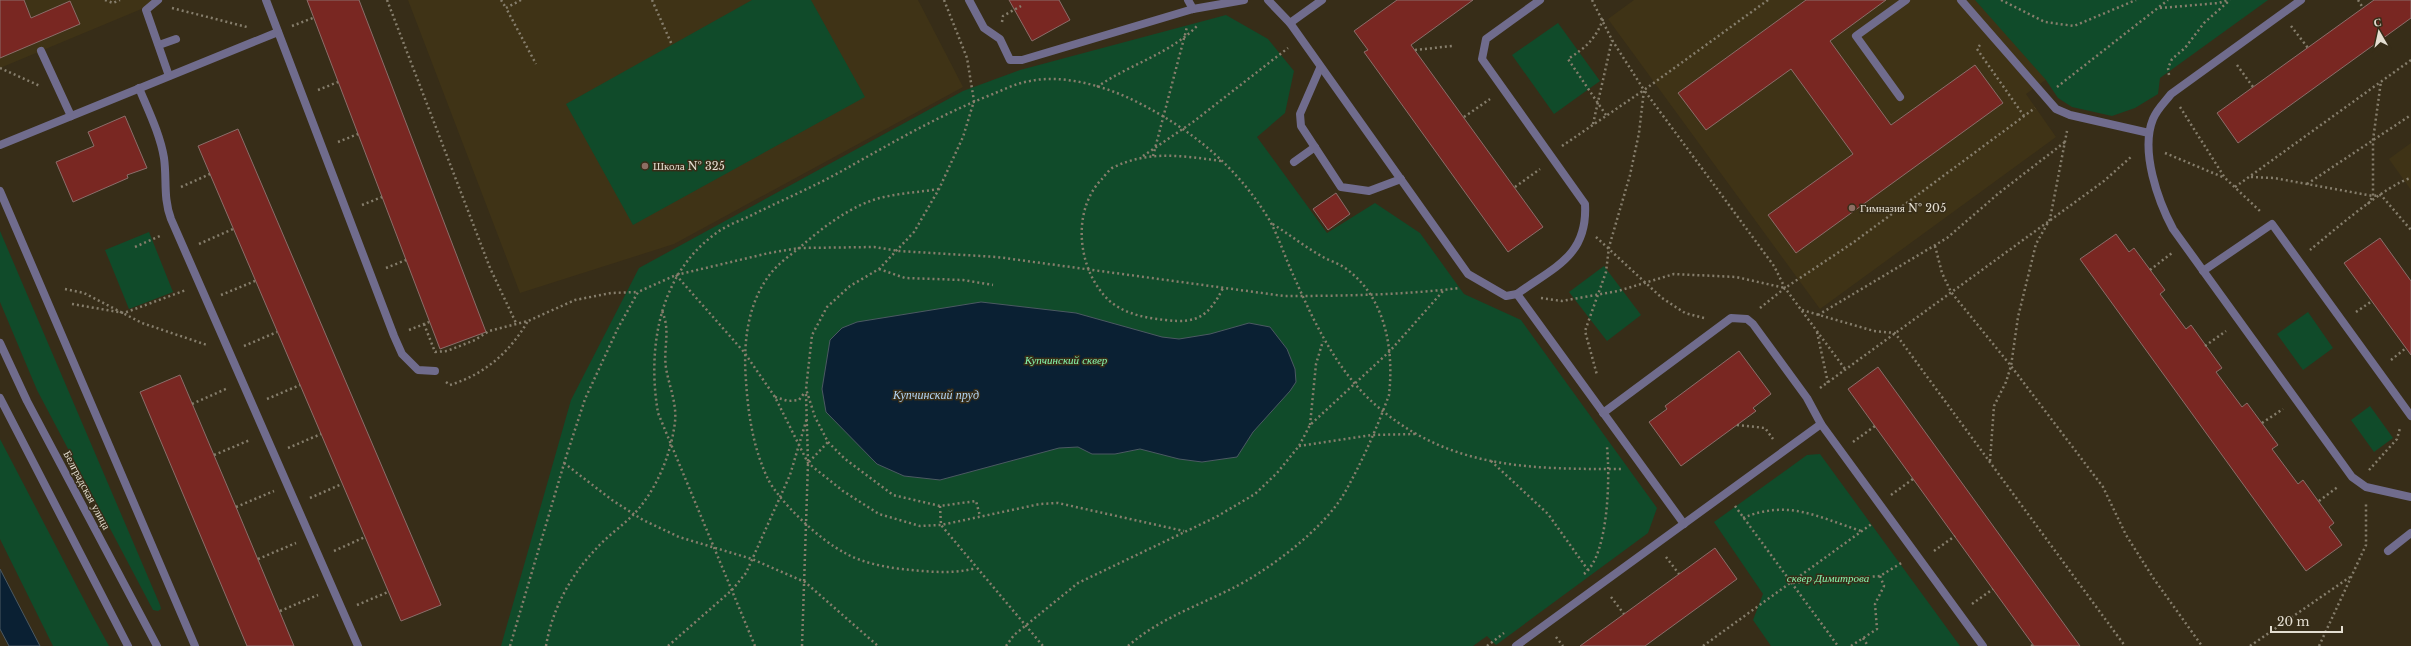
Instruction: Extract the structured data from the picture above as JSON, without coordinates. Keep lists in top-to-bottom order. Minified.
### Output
{"streets":{"street":["Белградская улица"]},"water":["Купчинский пруд"],"parks":["Купчинский сквер","сквер Димитрова"],"places":["Школа № 325","Гимназия № 205"],"scale_bar":"20 m","north":"top"}
